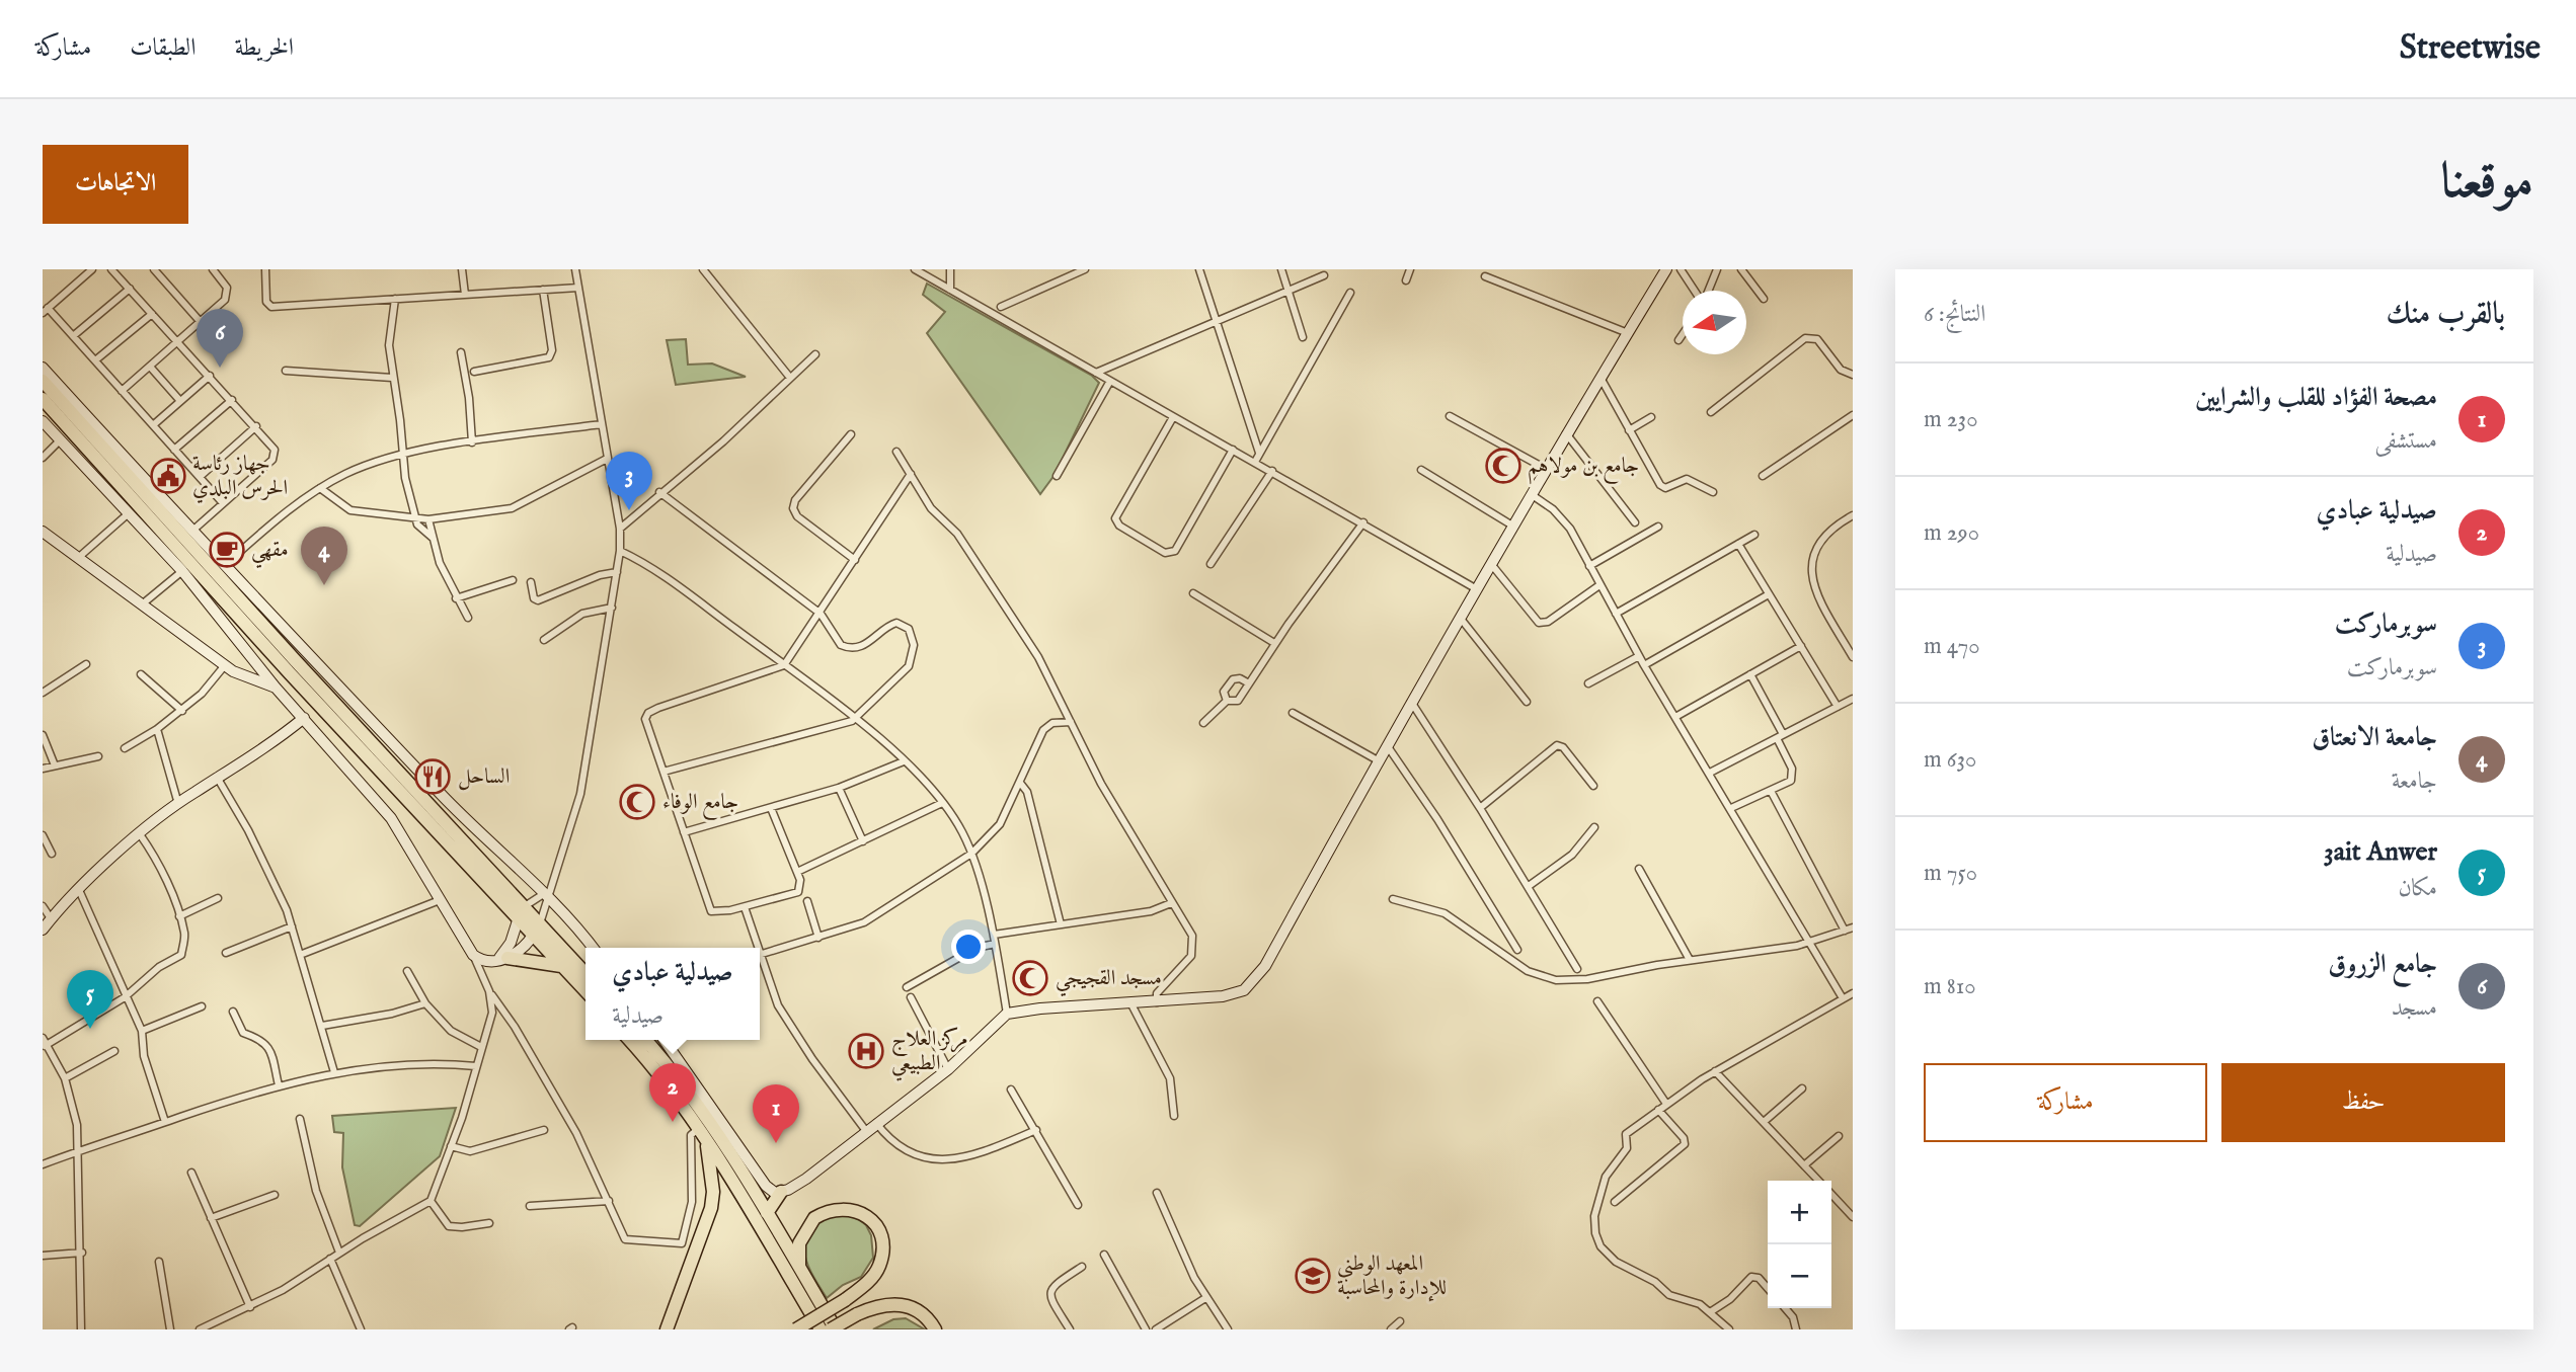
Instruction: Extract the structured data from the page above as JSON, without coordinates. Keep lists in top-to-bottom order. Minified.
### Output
{"places":{"mosque":["جامع بن مولاهم","جامع الوفاء","مسجد القجيجي"],"public building":["جهاز رئاسة الحرس البلدي"],"cafe":["مقهي"],"restaurant":["الساحل"],"hospital":["مركز العلاج الطبيعي"],"school or university":["المعهد الوطني للإدارة والمحاسبة"]},"north":"left","page":{"header":"Streetwise","nav":["الخريطة","الطبقات","مشاركة"],"title":"موقعنا","buttons":["الاتجاهات",["حفظ","مشاركة"]],"heading":["بالقرب منك","النتائج: 6"],"pins":["6","3","4","5","2","1"],"list":[{"mark":"1","name":"مصحة الفؤاد للقلب والشرايين","note":"مستشفى","value":"230 m"},{"mark":"2","name":"صيدلية عبادي","note":"صيدلية","value":"290 m"},{"mark":"3","name":"سوبرماركت","note":"سوبرماركت","value":"470 m"},{"mark":"4","name":"جامعة الانعتاق","note":"جامعة","value":"630 m"},{"mark":"5","name":"3ait Anwer","note":"مكان","value":"750 m"},{"mark":"6","name":"جامع الزروق","note":"مسجد","value":"810 m"}],"popup":["صيدلية عبادي","صيدلية"],"map_buttons":["+","−"]}}
